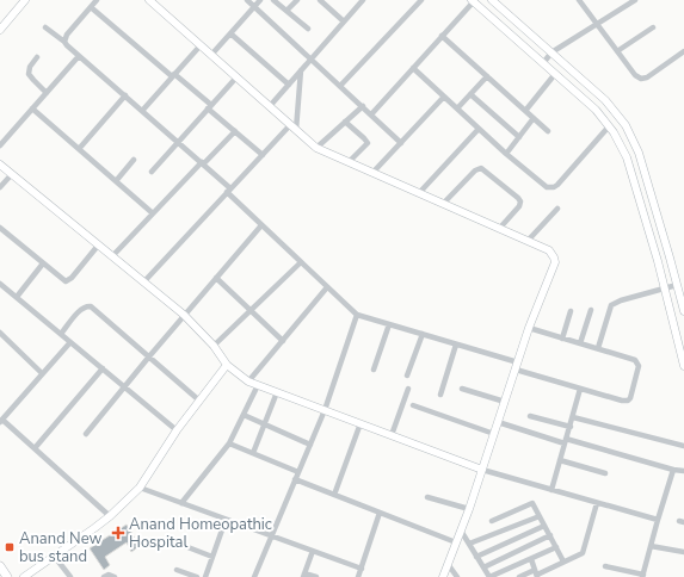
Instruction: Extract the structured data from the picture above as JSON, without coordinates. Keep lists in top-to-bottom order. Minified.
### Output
{"places":{"health":["Anand Homeopathic Hospital"],"transit":["Anand New bus stand"]}}
